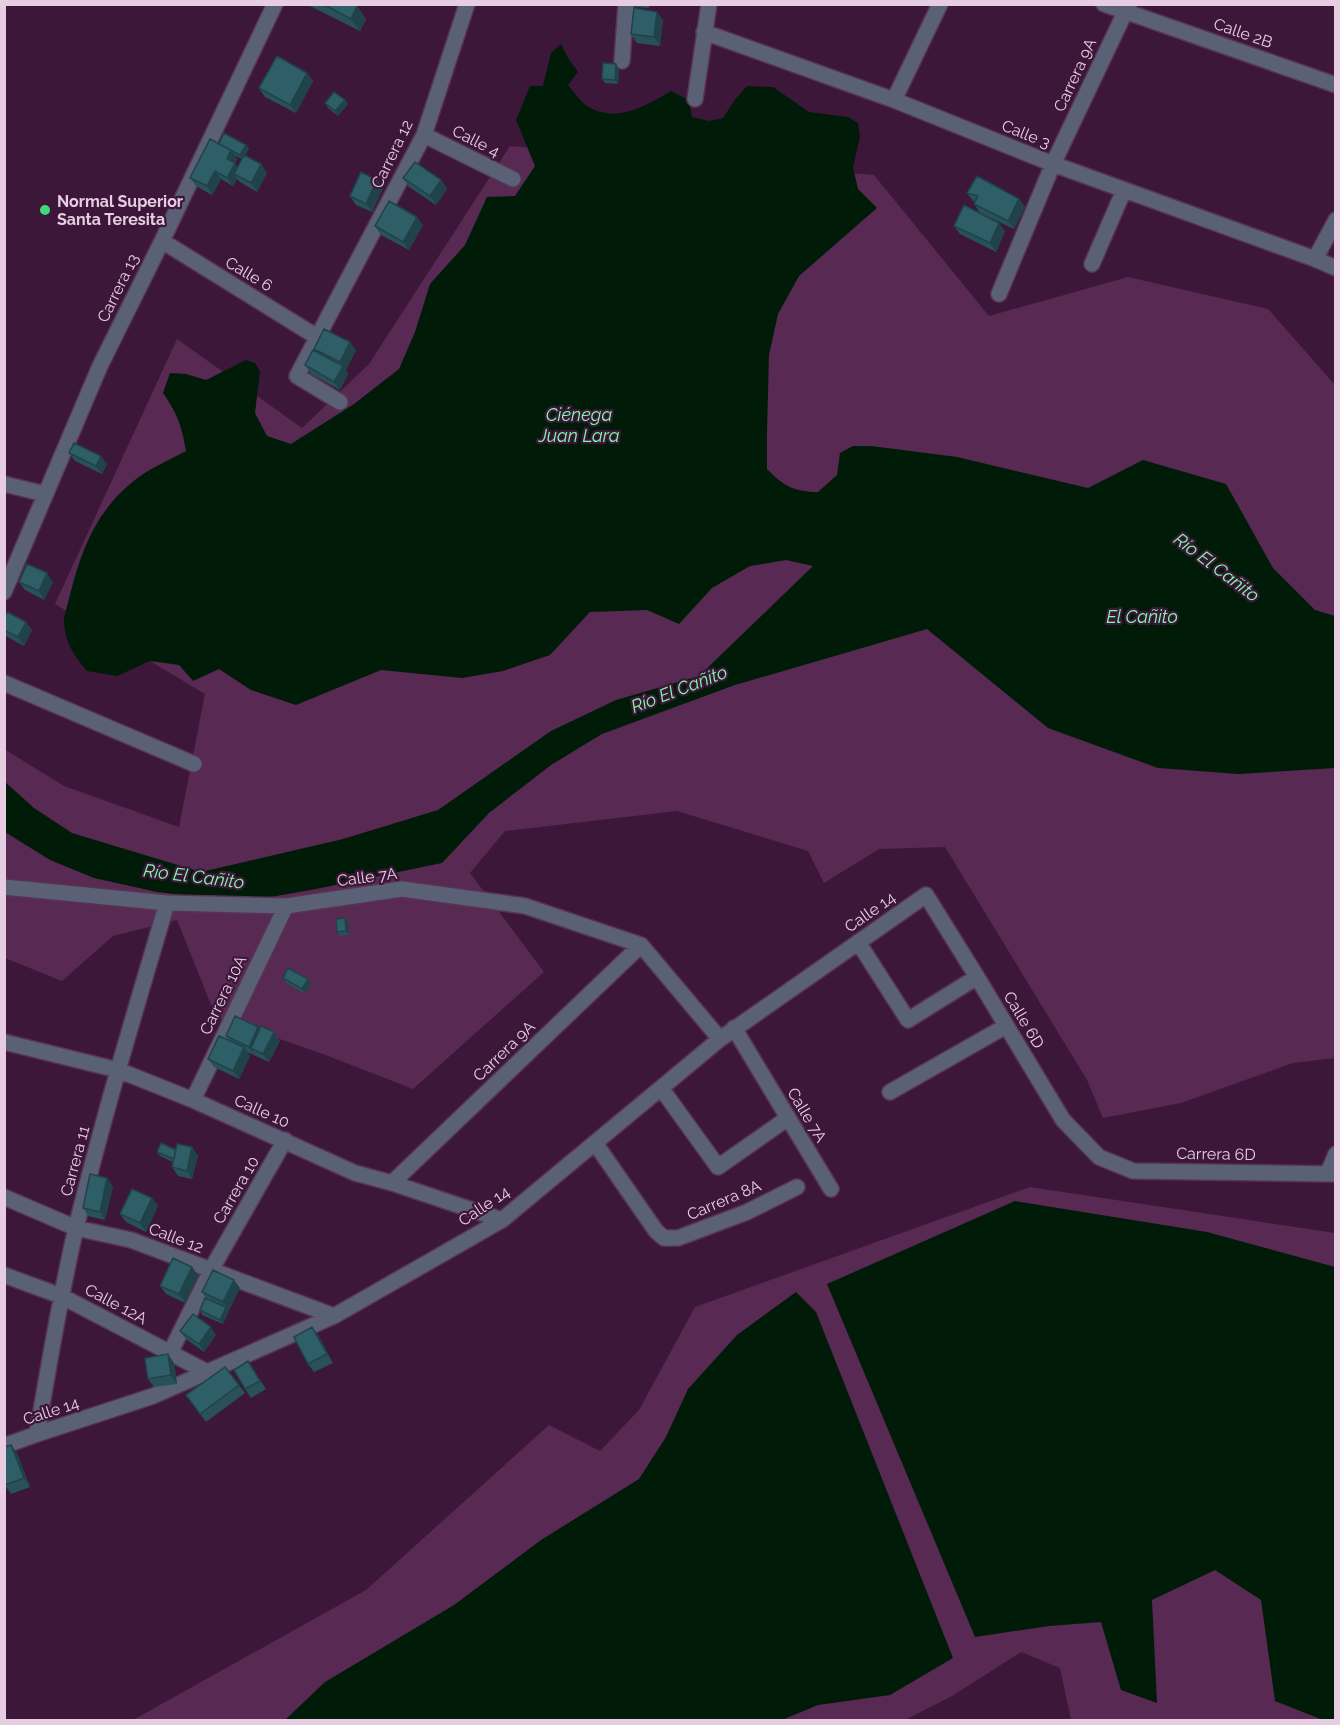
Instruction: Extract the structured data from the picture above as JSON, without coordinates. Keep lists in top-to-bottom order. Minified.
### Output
{"streets":{"street":["Calle 2B","Carrera 9A","Calle 3","Calle 4","Carrera 12","Calle 6","Carrera 13","Calle 7A","Calle 14","Carrera 10A","Calle 6D","Calle 10","Carrera 6D","Carrera 11","Carrera 10","Carrera 8A","Calle 12","Calle 12A"]},"crossings":[["Calle 2B","Carrera 9A"],["Carrera 9A","Calle 3"],["Carrera 9A","Calle 7A"],["Carrera 9A","Calle 10"],["Calle 4","Carrera 12"],["Carrera 12","Calle 6"],["Calle 6","Carrera 13"],["Calle 7A","Calle 14"],["Calle 7A","Carrera 10A"],["Calle 7A","Carrera 11"],["Calle 14","Calle 6D"],["Calle 14","Calle 10"],["Calle 14","Carrera 11"],["Calle 14","Carrera 8A"],["Calle 14","Calle 12"],["Calle 14","Calle 12A"],["Carrera 10A","Calle 10"],["Calle 6D","Carrera 6D"],["Calle 10","Carrera 11"],["Calle 10","Carrera 10"],["Carrera 11","Calle 12"],["Carrera 11","Calle 12A"],["Carrera 10","Calle 12"],["Carrera 10","Calle 12A"]],"water":["Ciénega Juan Lara","Río El Cañito","El Cañito"],"places":["Normal Superior Santa Teresita"]}
